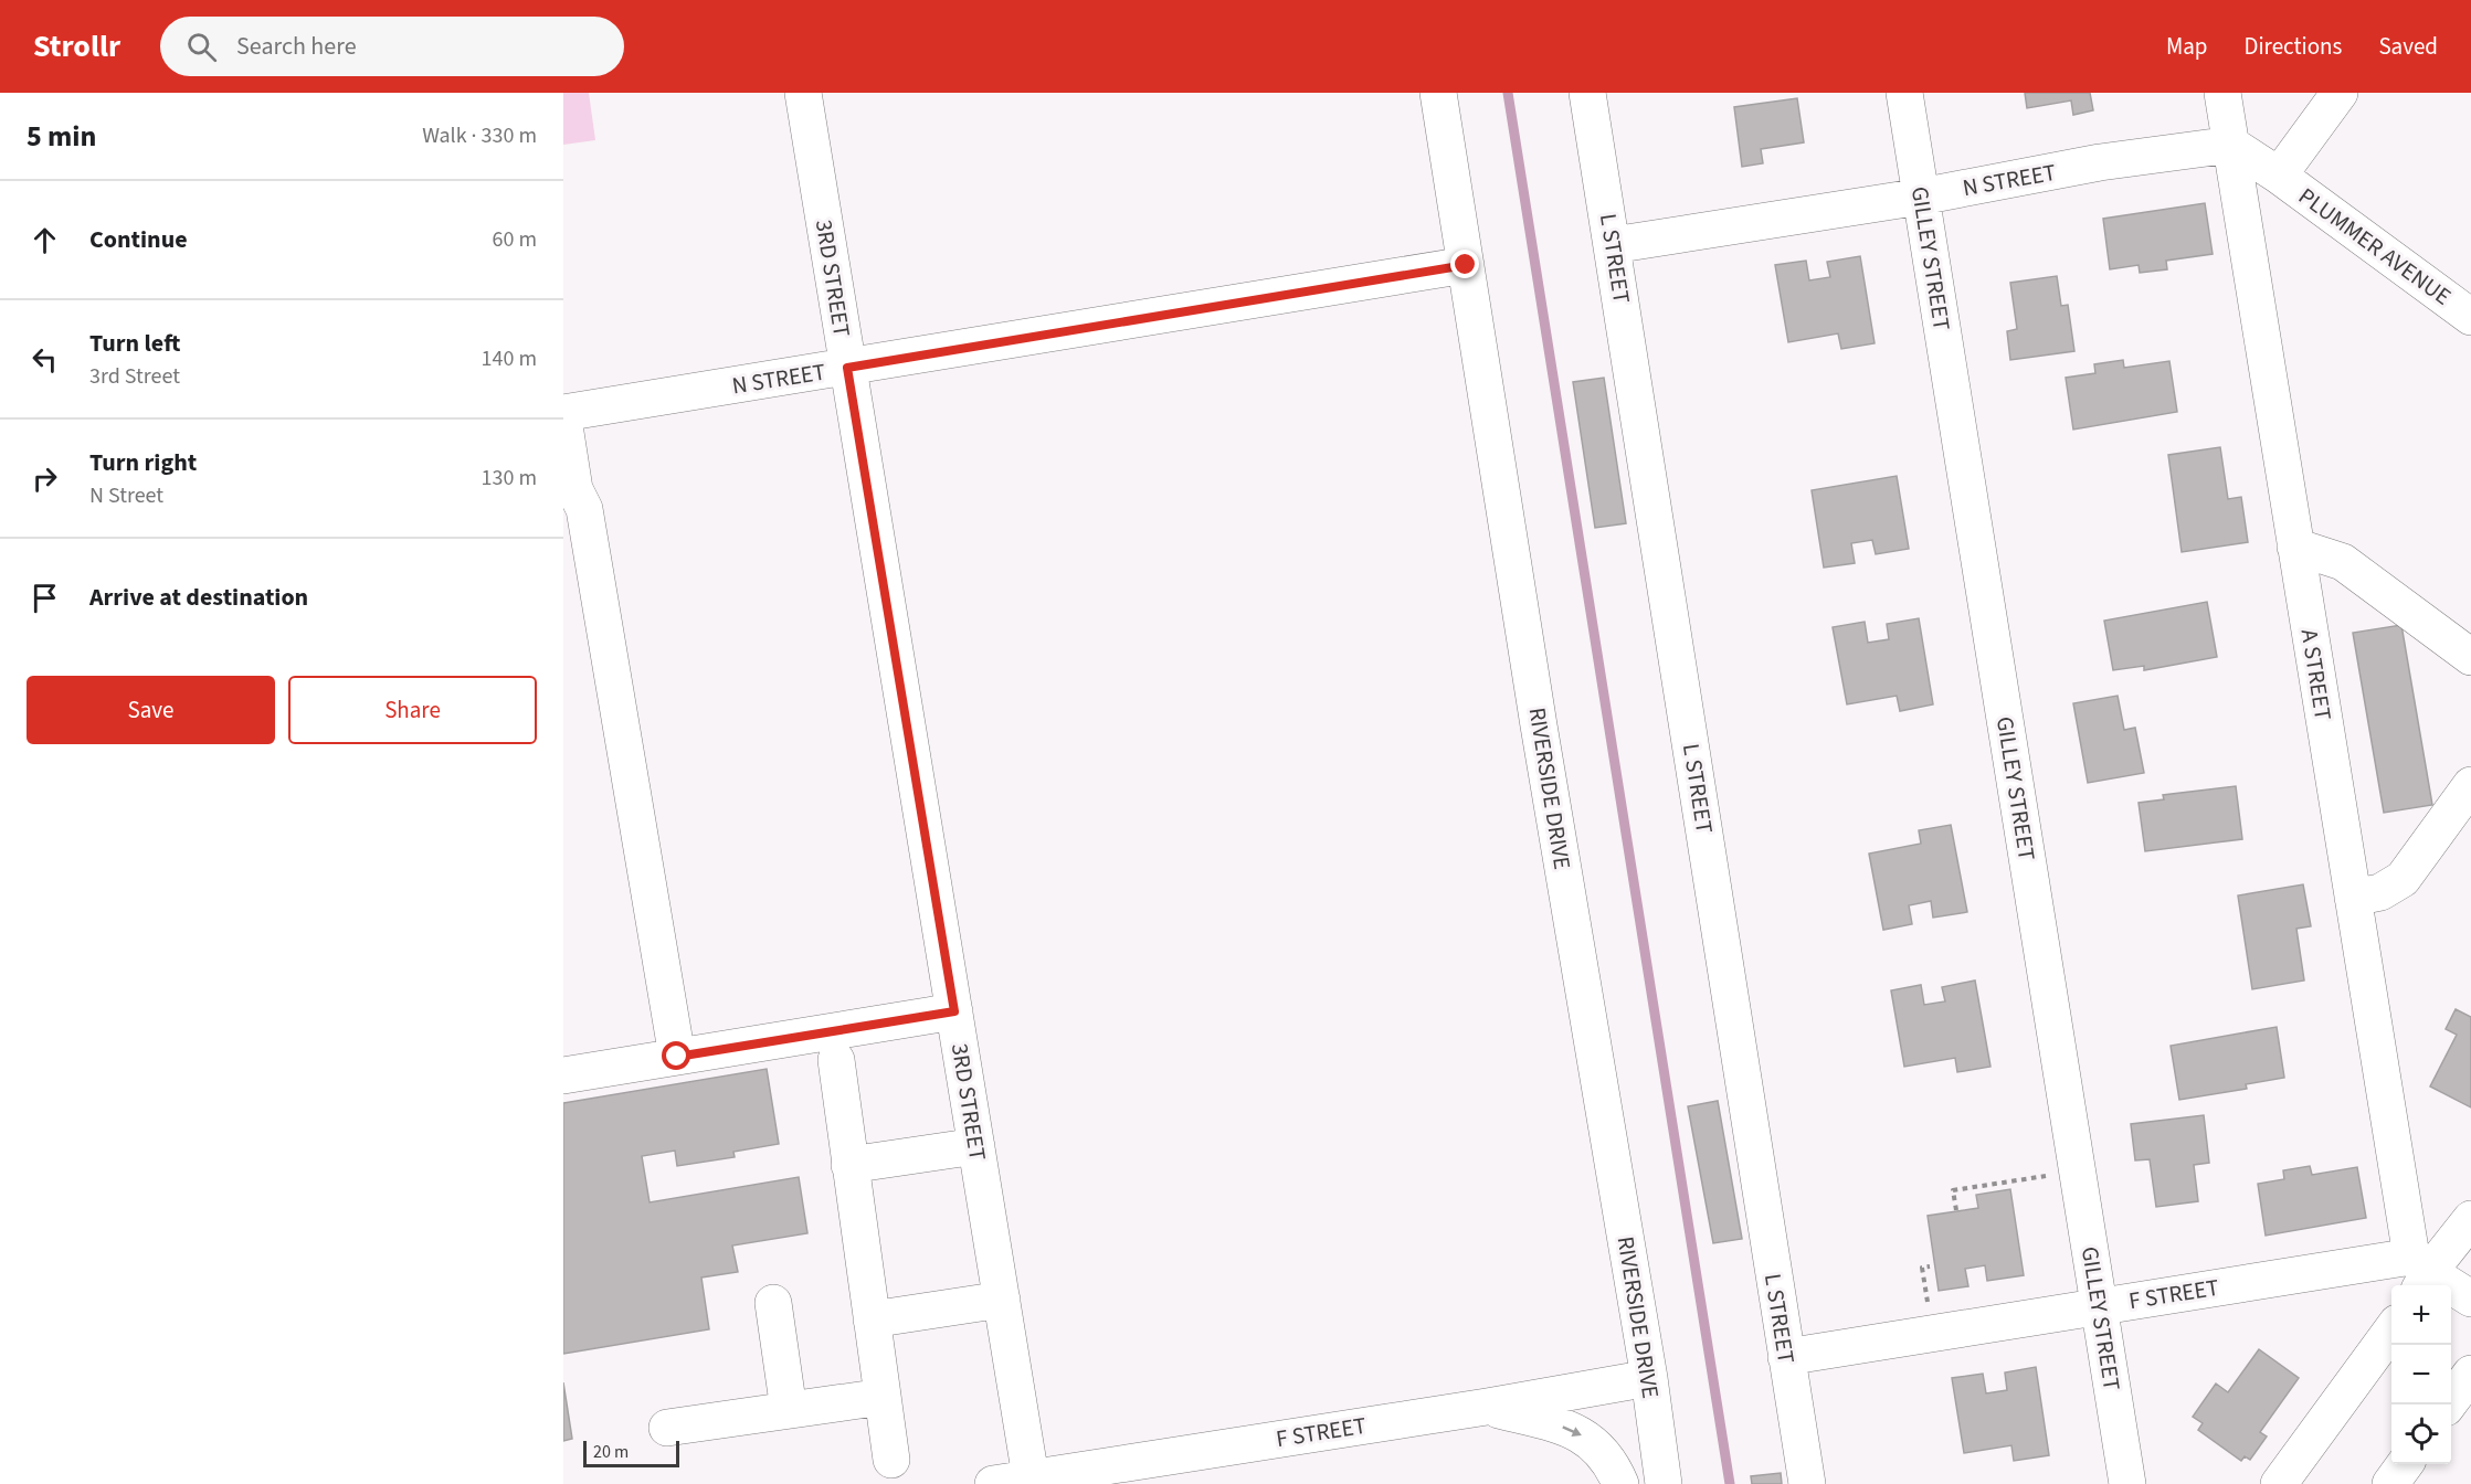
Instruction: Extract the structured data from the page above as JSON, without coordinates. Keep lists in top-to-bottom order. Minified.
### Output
{"streets":{"street":["N STREET","PLUMMER AVENUE","L STREET","GILLEY STREET","3RD STREET","A STREET","RIVERSIDE DRIVE","F STREET"]},"crossings":[["N STREET","L STREET"],["N STREET","GILLEY STREET"],["N STREET","3RD STREET"],["N STREET","A STREET"],["N STREET","RIVERSIDE DRIVE"],["L STREET","F STREET"],["GILLEY STREET","F STREET"],["3RD STREET","F STREET"],["A STREET","F STREET"],["RIVERSIDE DRIVE","F STREET"]],"scale_bar":"20 m","page":{"header":"Strollr","search":"Search here","nav":["Map","Directions","Saved"],"heading":["5 min","Walk · 330 m"],"list":[["Continue","60 m"],["Turn left","3rd Street","140 m"],["Turn right","N Street","130 m"],"Arrive at destination"],"buttons":["Save","Share"],"map_buttons":["+","−"],"scale":"20 m"}}
